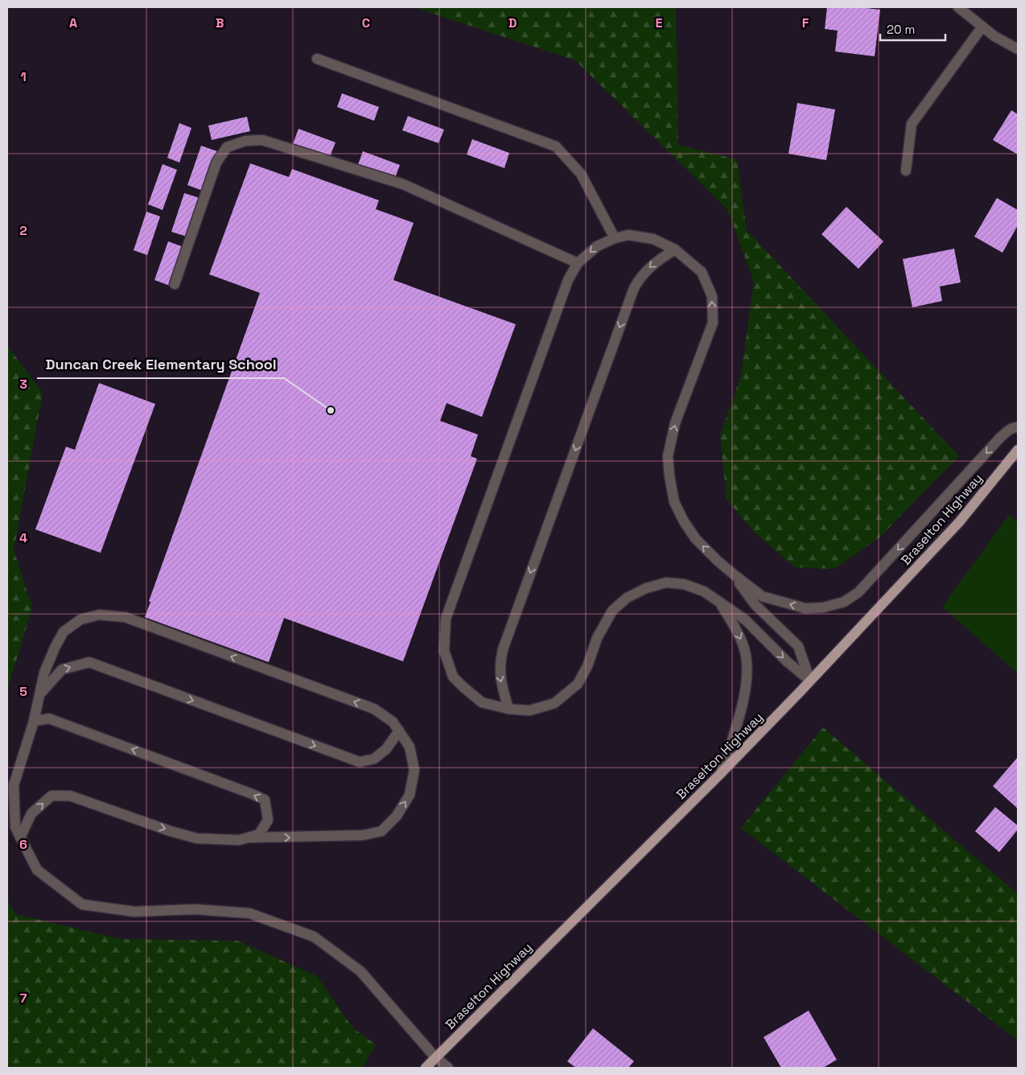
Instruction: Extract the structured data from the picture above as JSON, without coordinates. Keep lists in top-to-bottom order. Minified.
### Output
{"streets":{"main road":["Braselton Highway"]},"places":["Duncan Creek Elementary School"],"scale_bar":"20 m","grid":{"columns":["A","B","C","D","E","F"],"rows":["1","2","3","4","5","6","7"]}}
